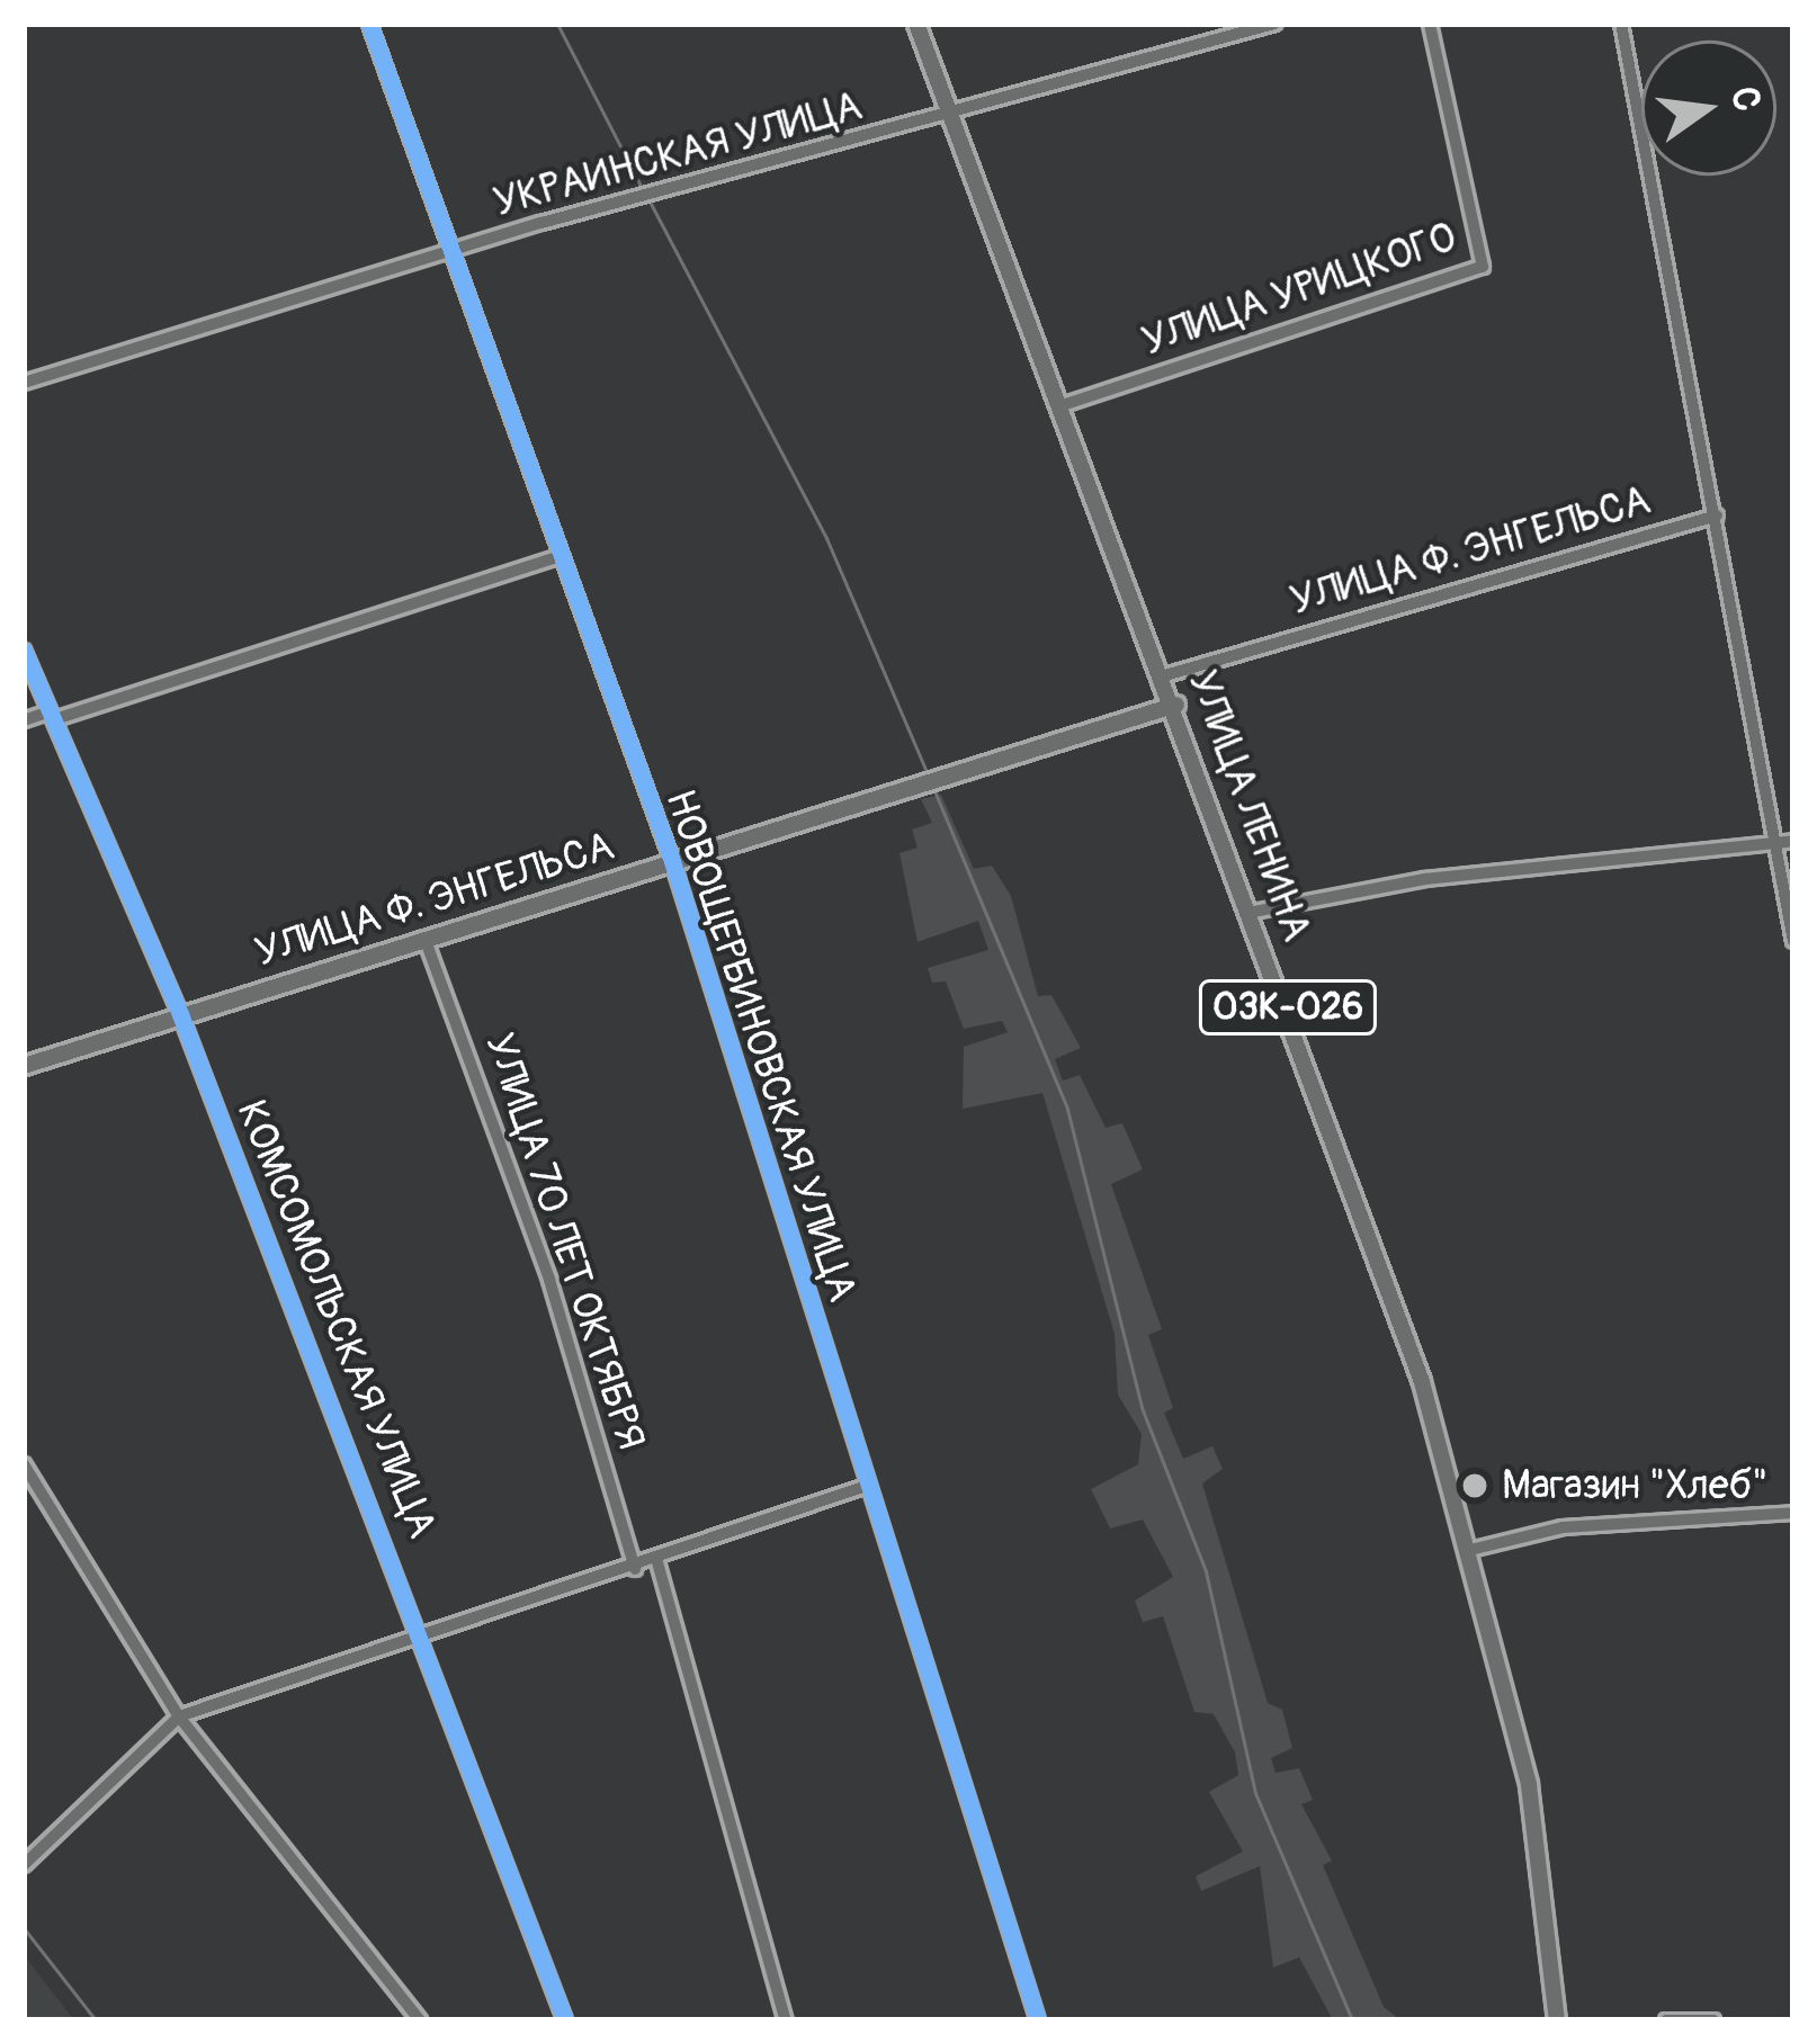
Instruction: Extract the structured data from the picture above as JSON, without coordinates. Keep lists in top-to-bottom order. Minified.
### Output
{"streets":{"main road":["УЛИЦА Ф. ЭНГЕЛЬСА","УЛИЦА ЛЕНИНА","03К-026"],"street":["УКРАИНСКАЯ УЛИЦА","УЛИЦА УРИЦКОГО","НОВОЩЕРБИНОВСКАЯ УЛИЦА","УЛИЦА 70 ЛЕТ ОКТЯБРЯ","КОМСОМОЛЬСКАЯ УЛИЦА"]},"crossings":[["УКРАИНСКАЯ УЛИЦА","УЛИЦА ЛЕНИНА"],["УКРАИНСКАЯ УЛИЦА","НОВОЩЕРБИНОВСКАЯ УЛИЦА"],["УЛИЦА УРИЦКОГО","УЛИЦА ЛЕНИНА"],["УЛИЦА Ф. ЭНГЕЛЬСА","УЛИЦА ЛЕНИНА"],["УЛИЦА Ф. ЭНГЕЛЬСА","НОВОЩЕРБИНОВСКАЯ УЛИЦА"],["УЛИЦА Ф. ЭНГЕЛЬСА","УЛИЦА 70 ЛЕТ ОКТЯБРЯ"],["УЛИЦА Ф. ЭНГЕЛЬСА","КОМСОМОЛЬСКАЯ УЛИЦА"]],"places":["Магазин \"Хлеб\""],"north":"right"}
